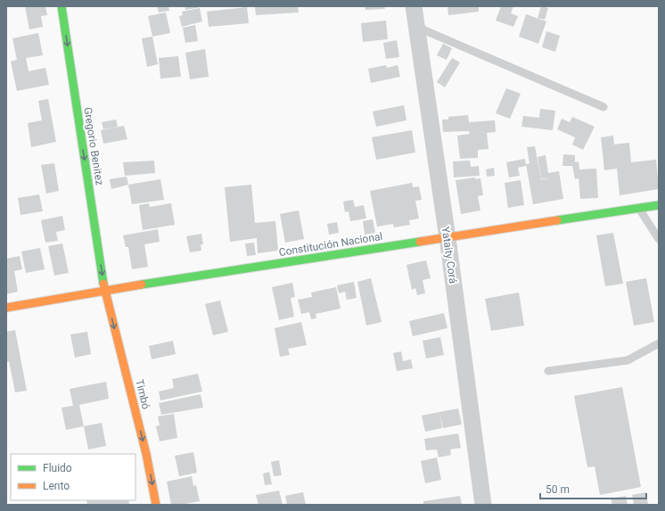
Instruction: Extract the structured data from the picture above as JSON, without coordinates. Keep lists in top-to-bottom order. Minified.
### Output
{"streets":{"street":["Gregorio Benitez","Constitución Nacional","Yataity Corá","Timbó"]},"crossings":[["Gregorio Benitez","Constitución Nacional"],["Gregorio Benitez","Timbó"],["Constitución Nacional","Yataity Corá"],["Constitución Nacional","Timbó"]],"one_way":["Gregorio Benitez","Timbó"],"legend":["Fluido","Lento"],"scale_bar":"50 m"}
